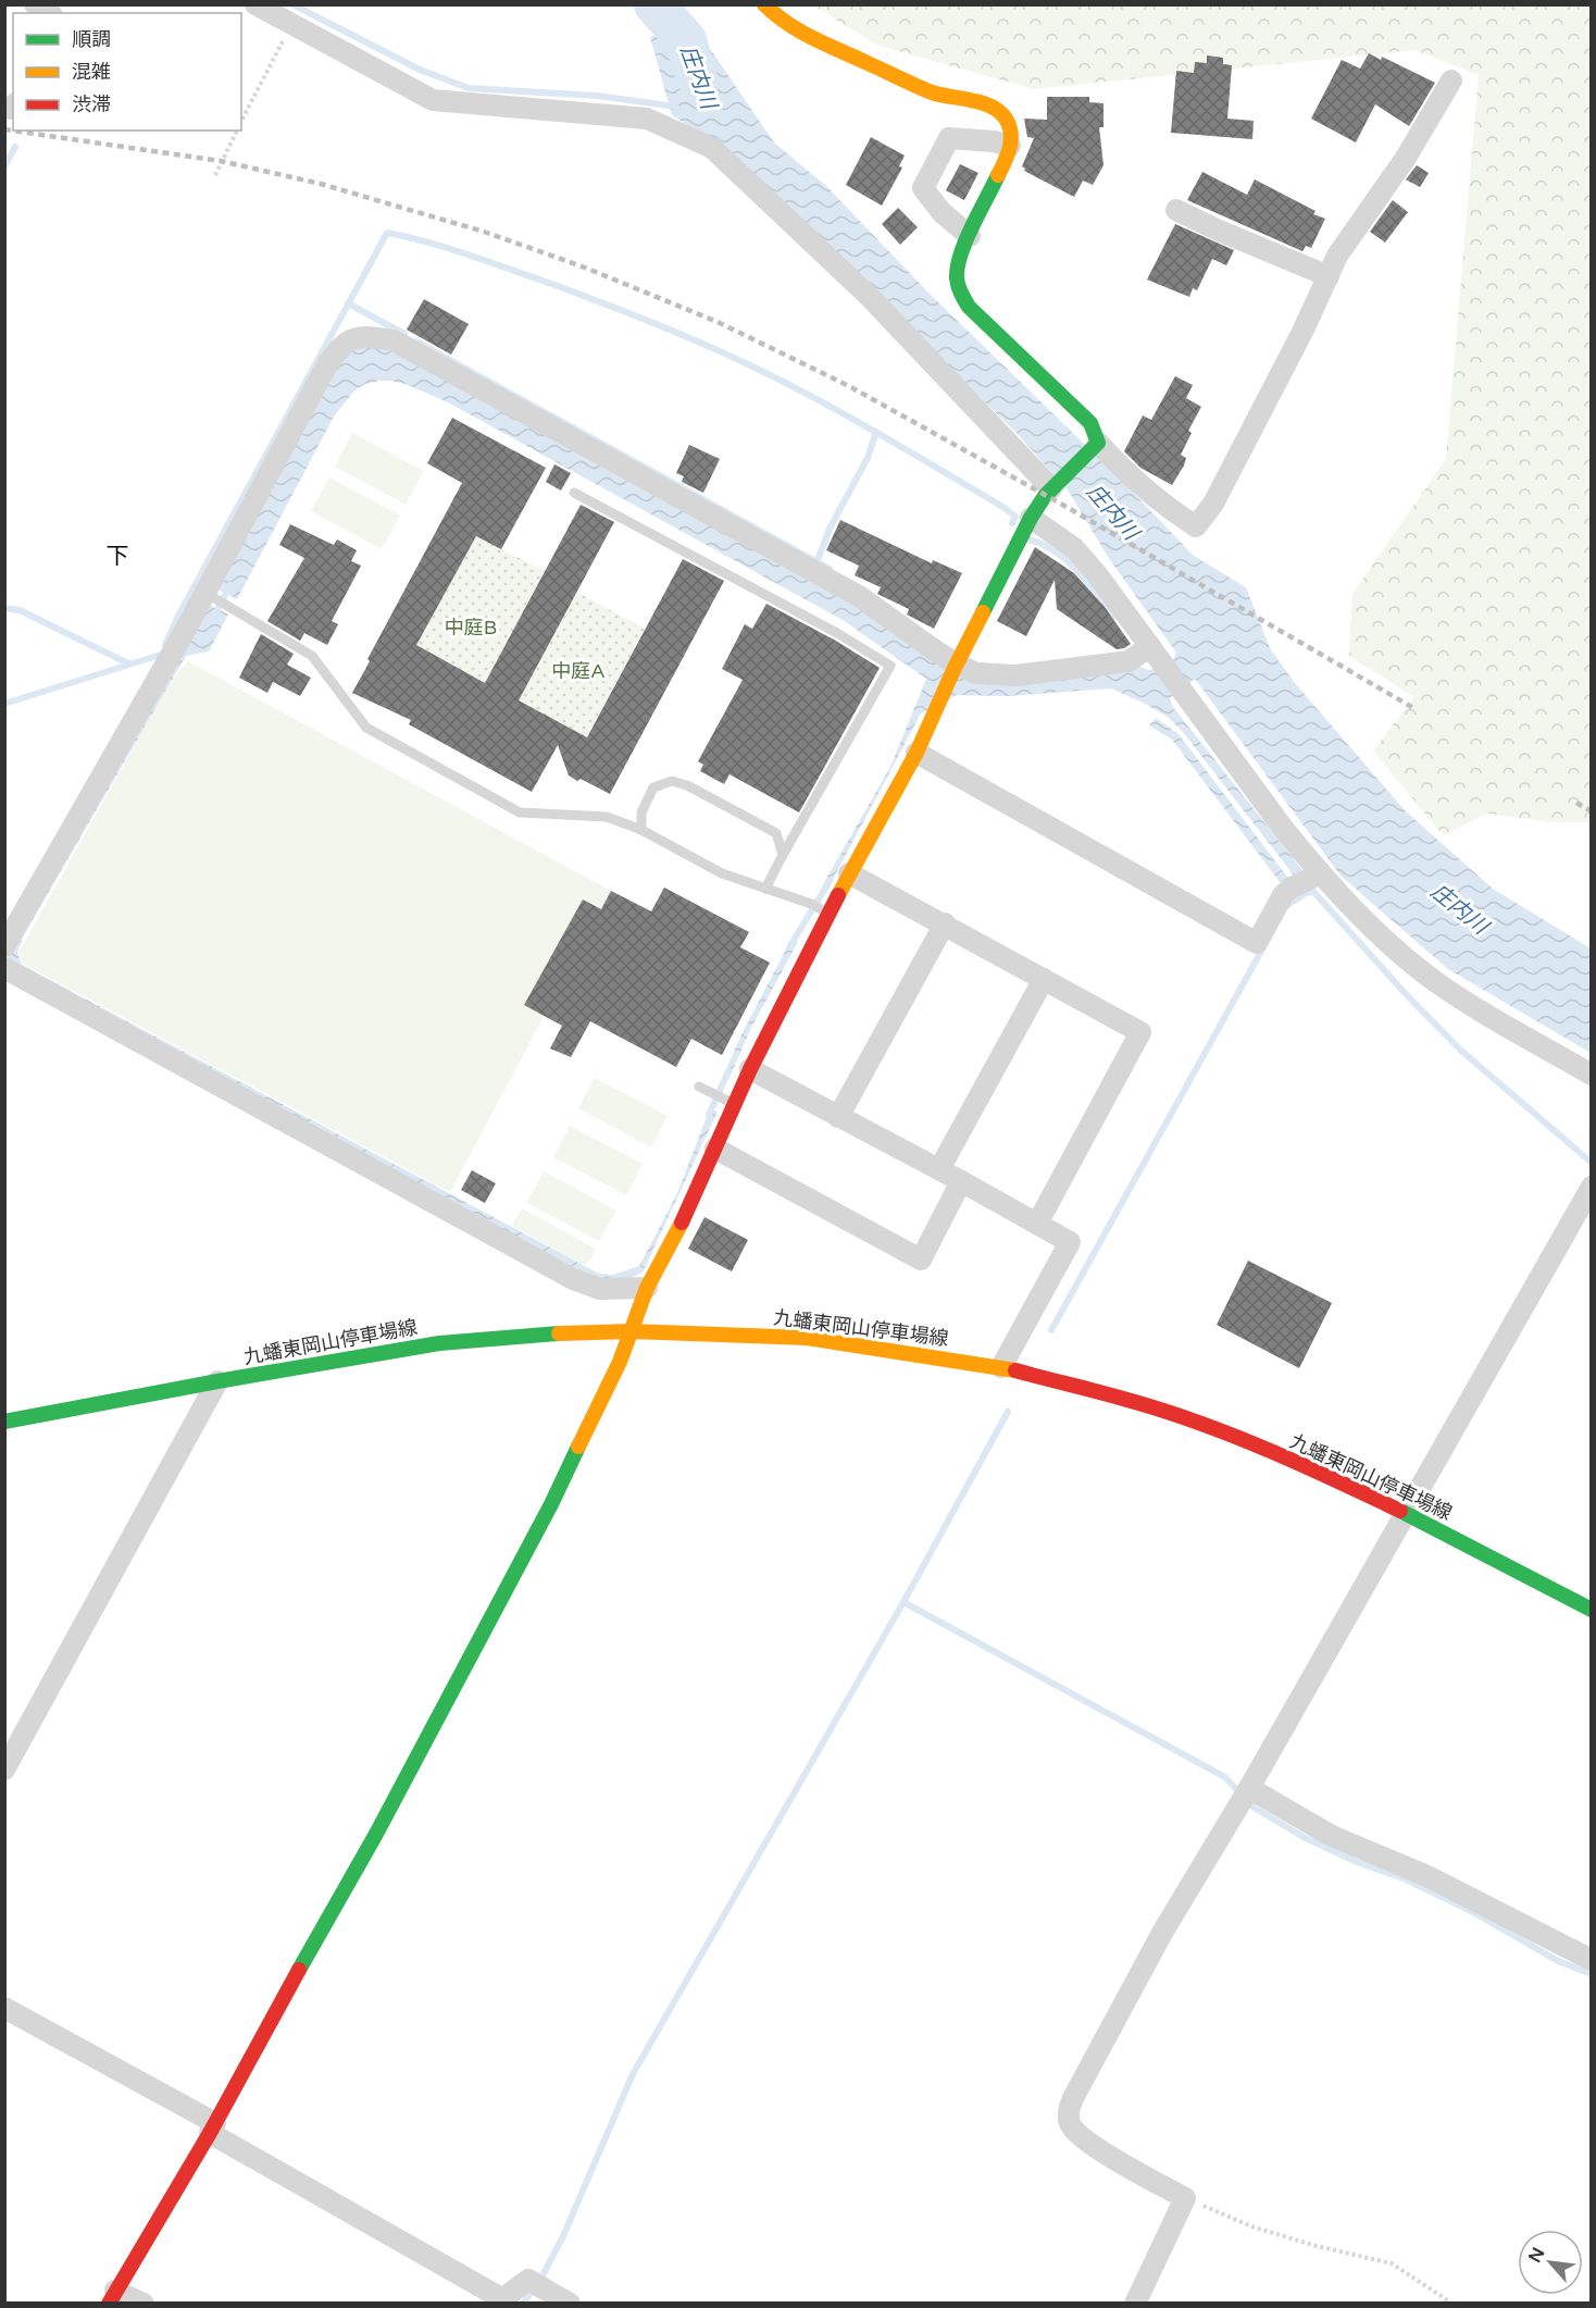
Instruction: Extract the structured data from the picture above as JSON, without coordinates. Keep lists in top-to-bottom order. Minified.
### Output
{"streets":{"street":["九蟠東岡山停車場線"]},"districts":["下"],"water":["庄内川"],"parks":["中庭B","中庭A"],"legend":["順調","混雑","渋滞"],"north":"top left"}
